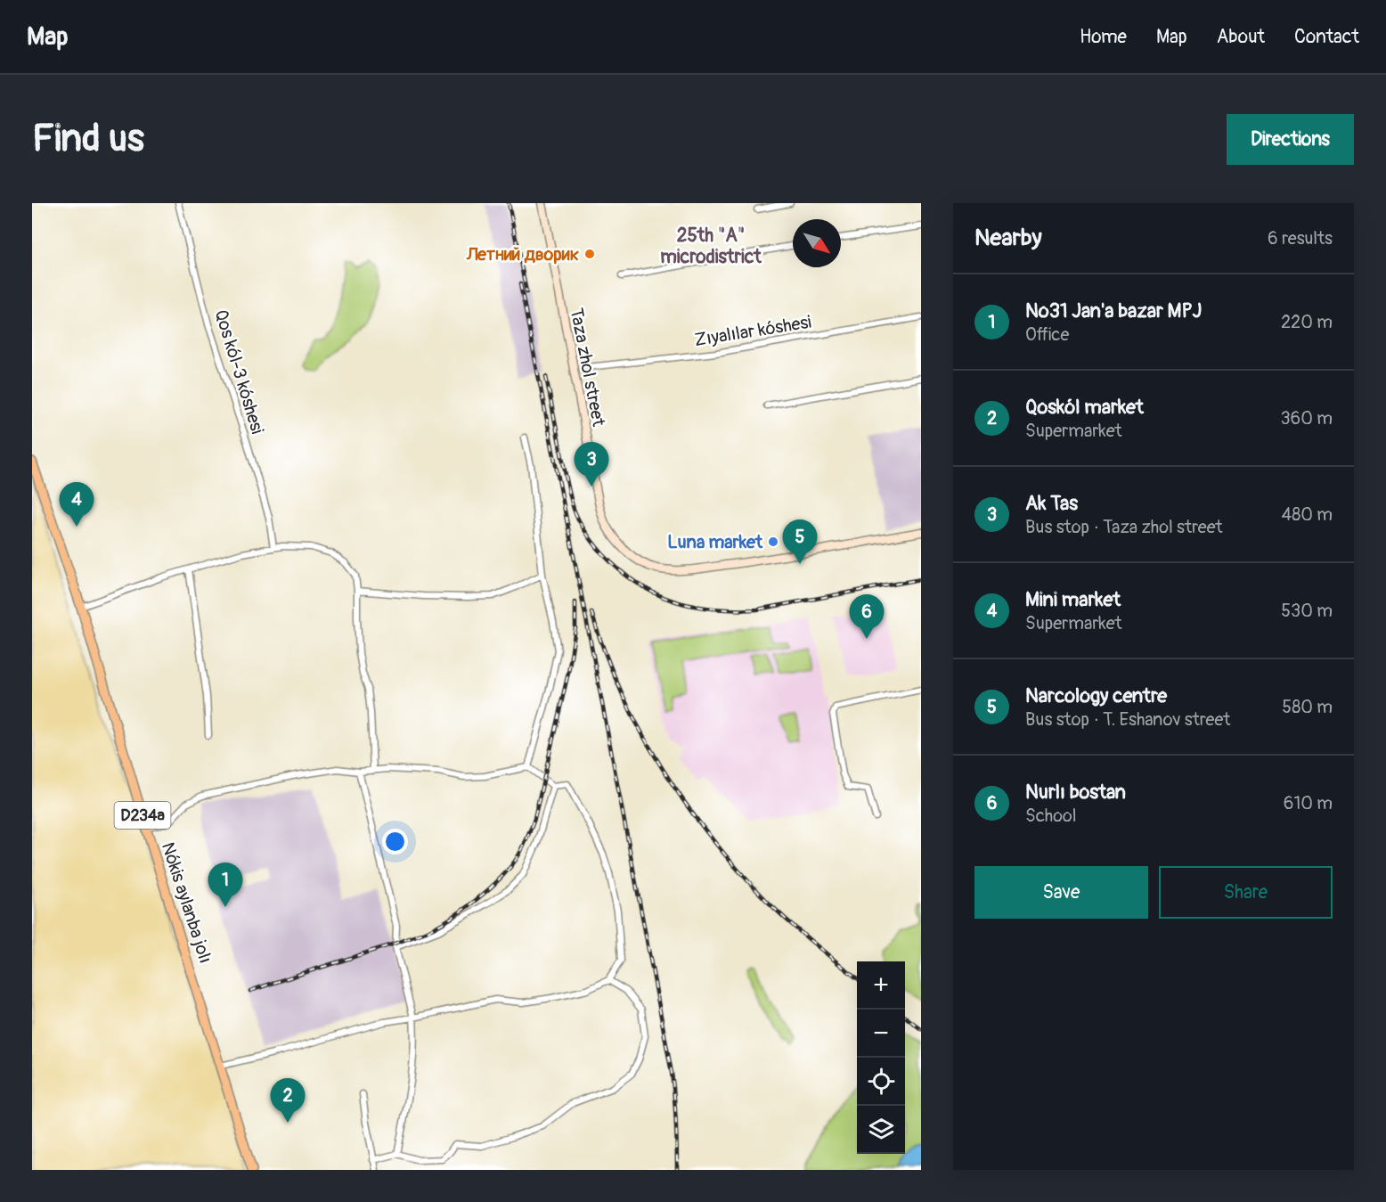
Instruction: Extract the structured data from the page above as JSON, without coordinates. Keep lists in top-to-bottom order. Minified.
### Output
{"streets":{"main road":["Taza zhol street","D234a","Nókis aylanba jolı"],"street":["Zıyalılar kóshesi","Qos kól-3 kóshesi"]},"districts":["25th \"A\" microdistrict"],"places":["Летний дворик","Luna market"],"north":"bottom right","page":{"header":"Map","nav":["Home","Map","About","Contact"],"buttons":["Directions",["Save","Share"]],"title":"Find us","heading":["Nearby","6 results"],"list":[{"mark":"1","name":"№31 Jan'a bazar MPJ","note":"Office","value":"220 m"},{"mark":"2","name":"Qoskól market","note":"Supermarket","value":"360 m"},{"mark":"3","name":"Ak Tas","note":"Bus stop · Taza zhol street","value":"480 m"},{"mark":"4","name":"Mini market","note":"Supermarket","value":"530 m"},{"mark":"5","name":"Narcology centre","note":"Bus stop · T. Eshanov street","value":"580 m"},{"mark":"6","name":"Nurlı bostan","note":"School","value":"610 m"}],"pins":["3","4","5","6","1","2"],"map_buttons":["+","−"]}}
